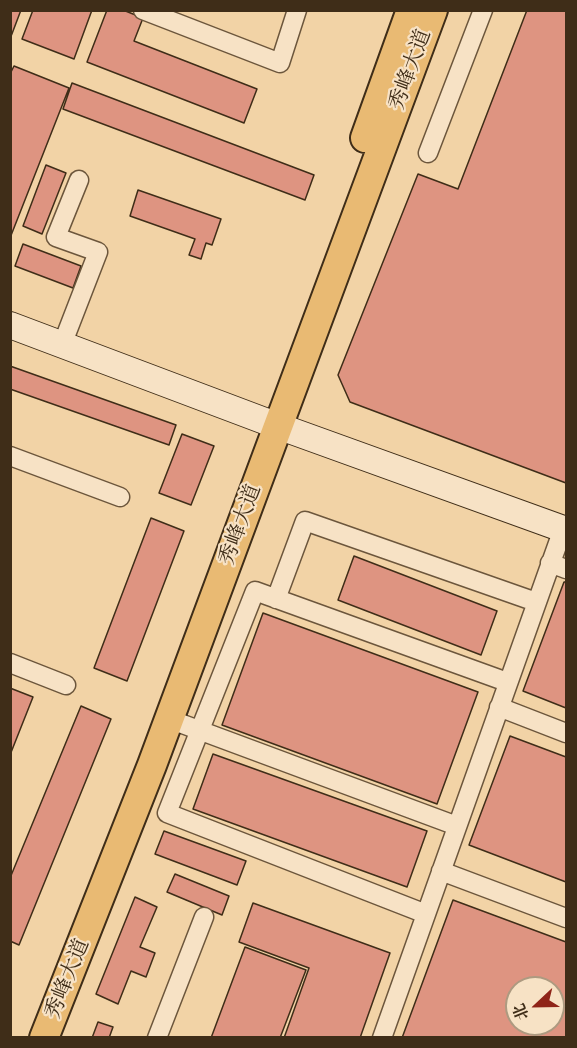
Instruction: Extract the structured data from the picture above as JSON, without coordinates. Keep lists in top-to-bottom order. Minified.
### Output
{"streets":{"main road":["秀峰大道"]},"north":"left"}
